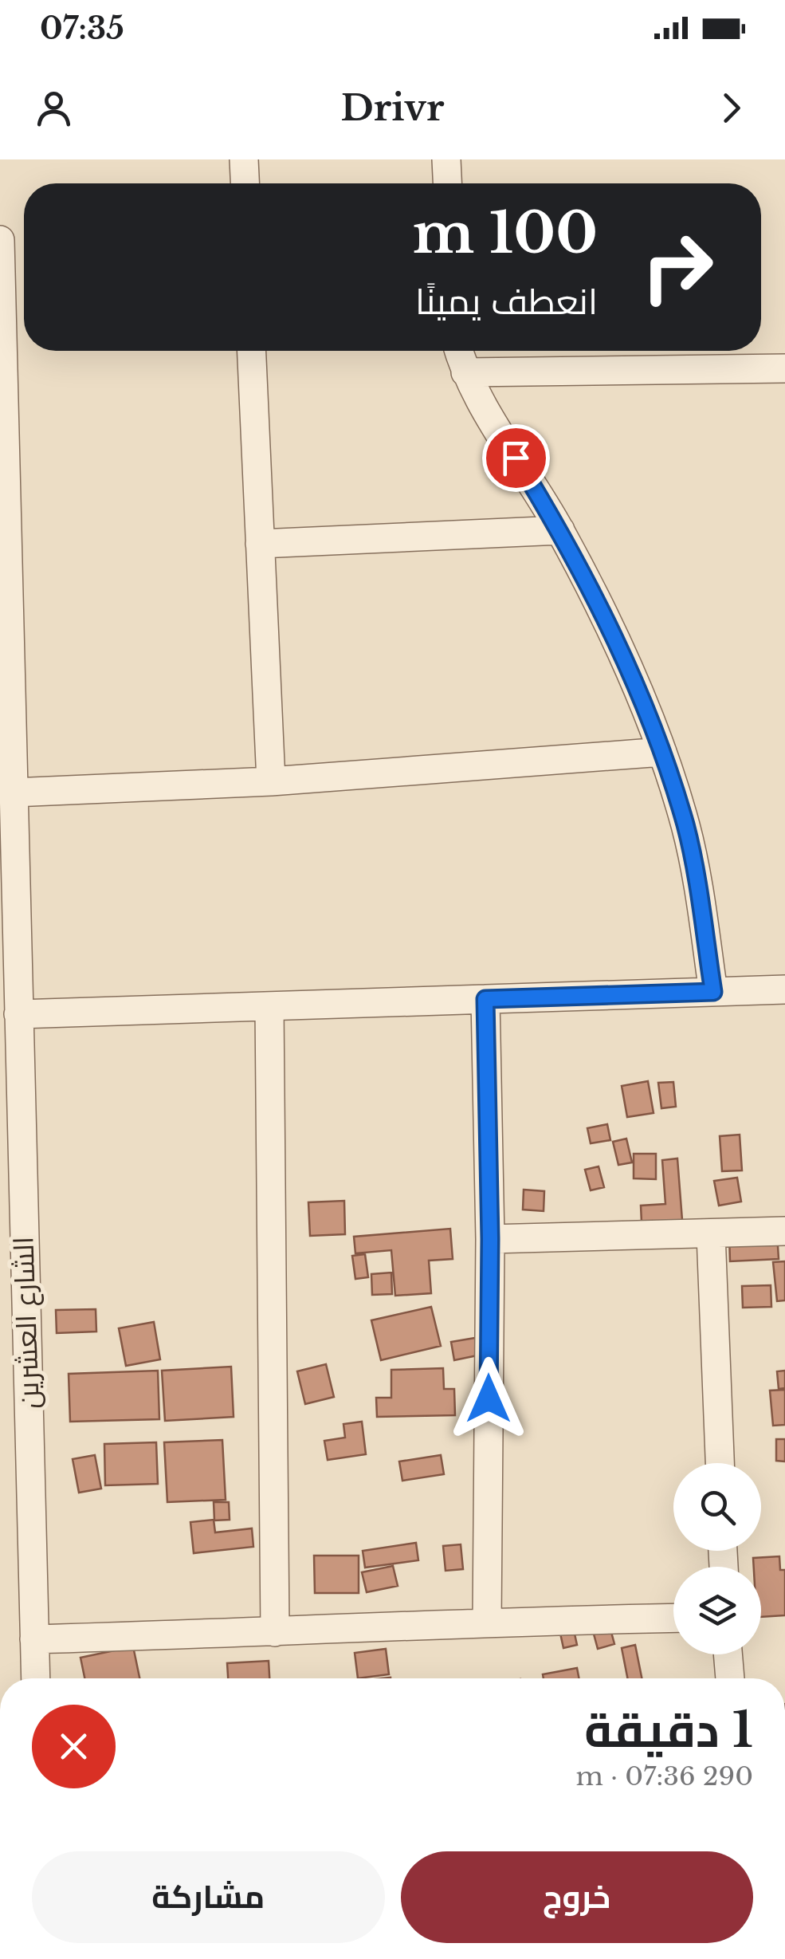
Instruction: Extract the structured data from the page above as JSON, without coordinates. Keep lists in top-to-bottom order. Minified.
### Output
{"streets":{"street":["الشارع العشرين"]},"page":{"status":"07:35","header":"Drivr","turn":["100 m","انعطف يمينًا"],"heading":["1 دقيقة","290 m · 07:36"],"buttons":["خروج","مشاركة"]}}
